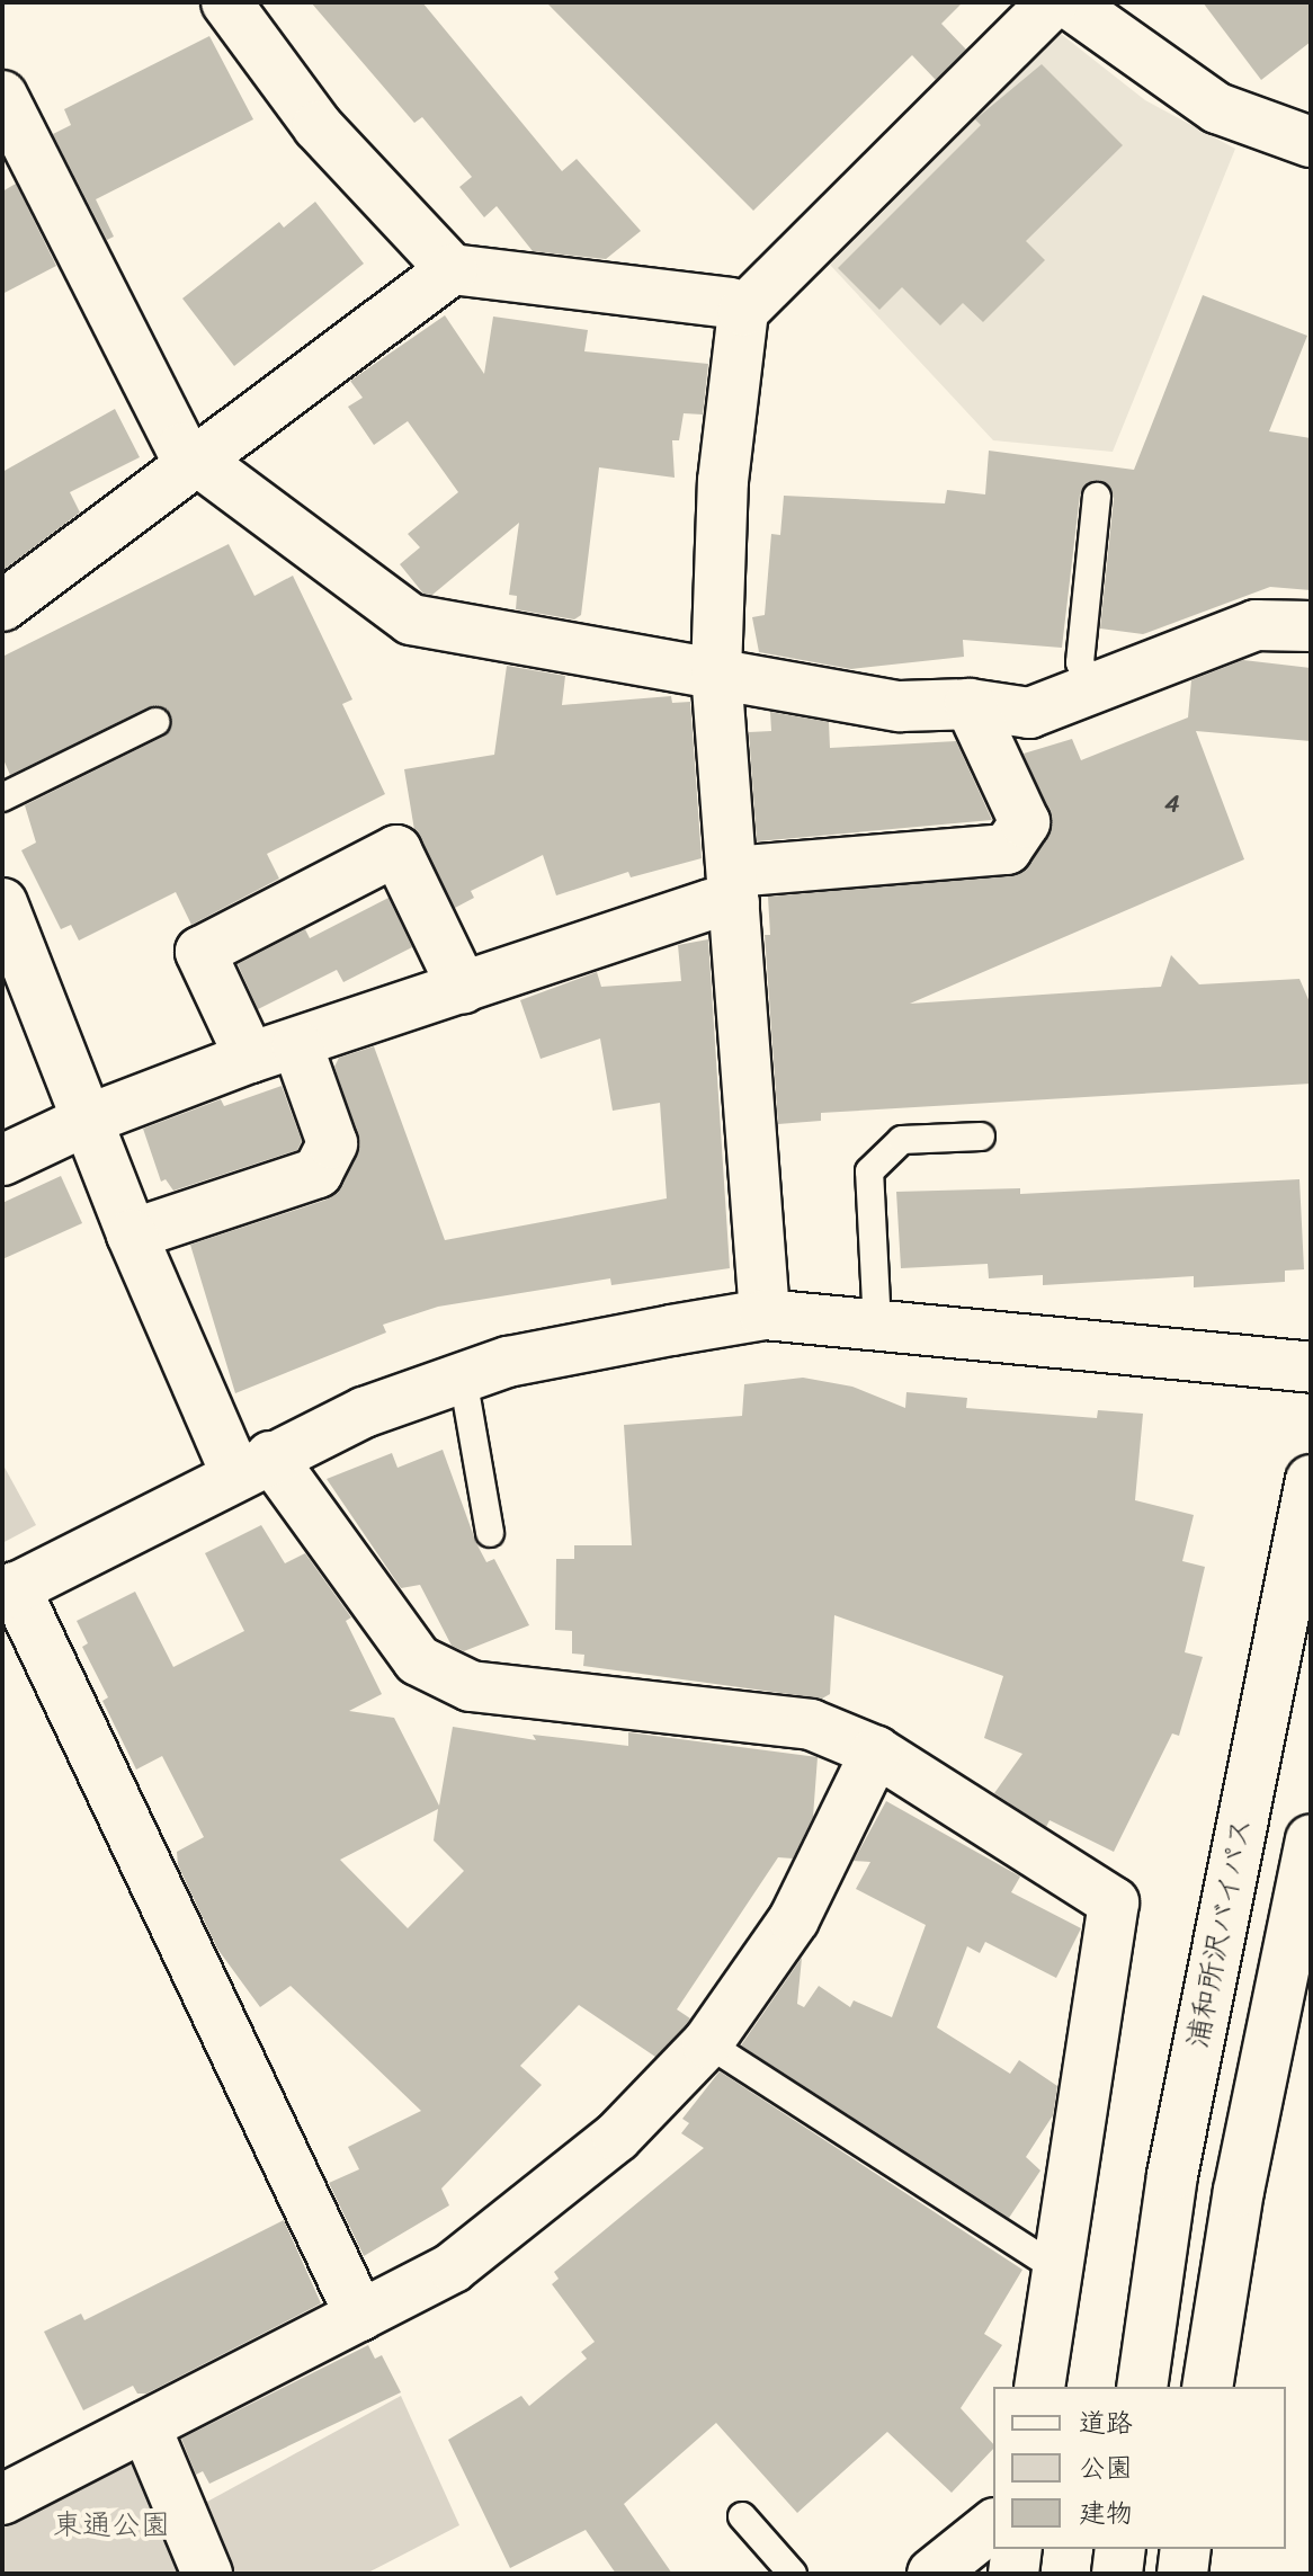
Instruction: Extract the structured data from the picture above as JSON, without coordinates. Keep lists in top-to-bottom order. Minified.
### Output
{"streets":{"main road":["浦和所沢バイパス"]},"parks":["東通公園"],"house_numbers":["4"],"legend":["道路","公園","建物"]}
